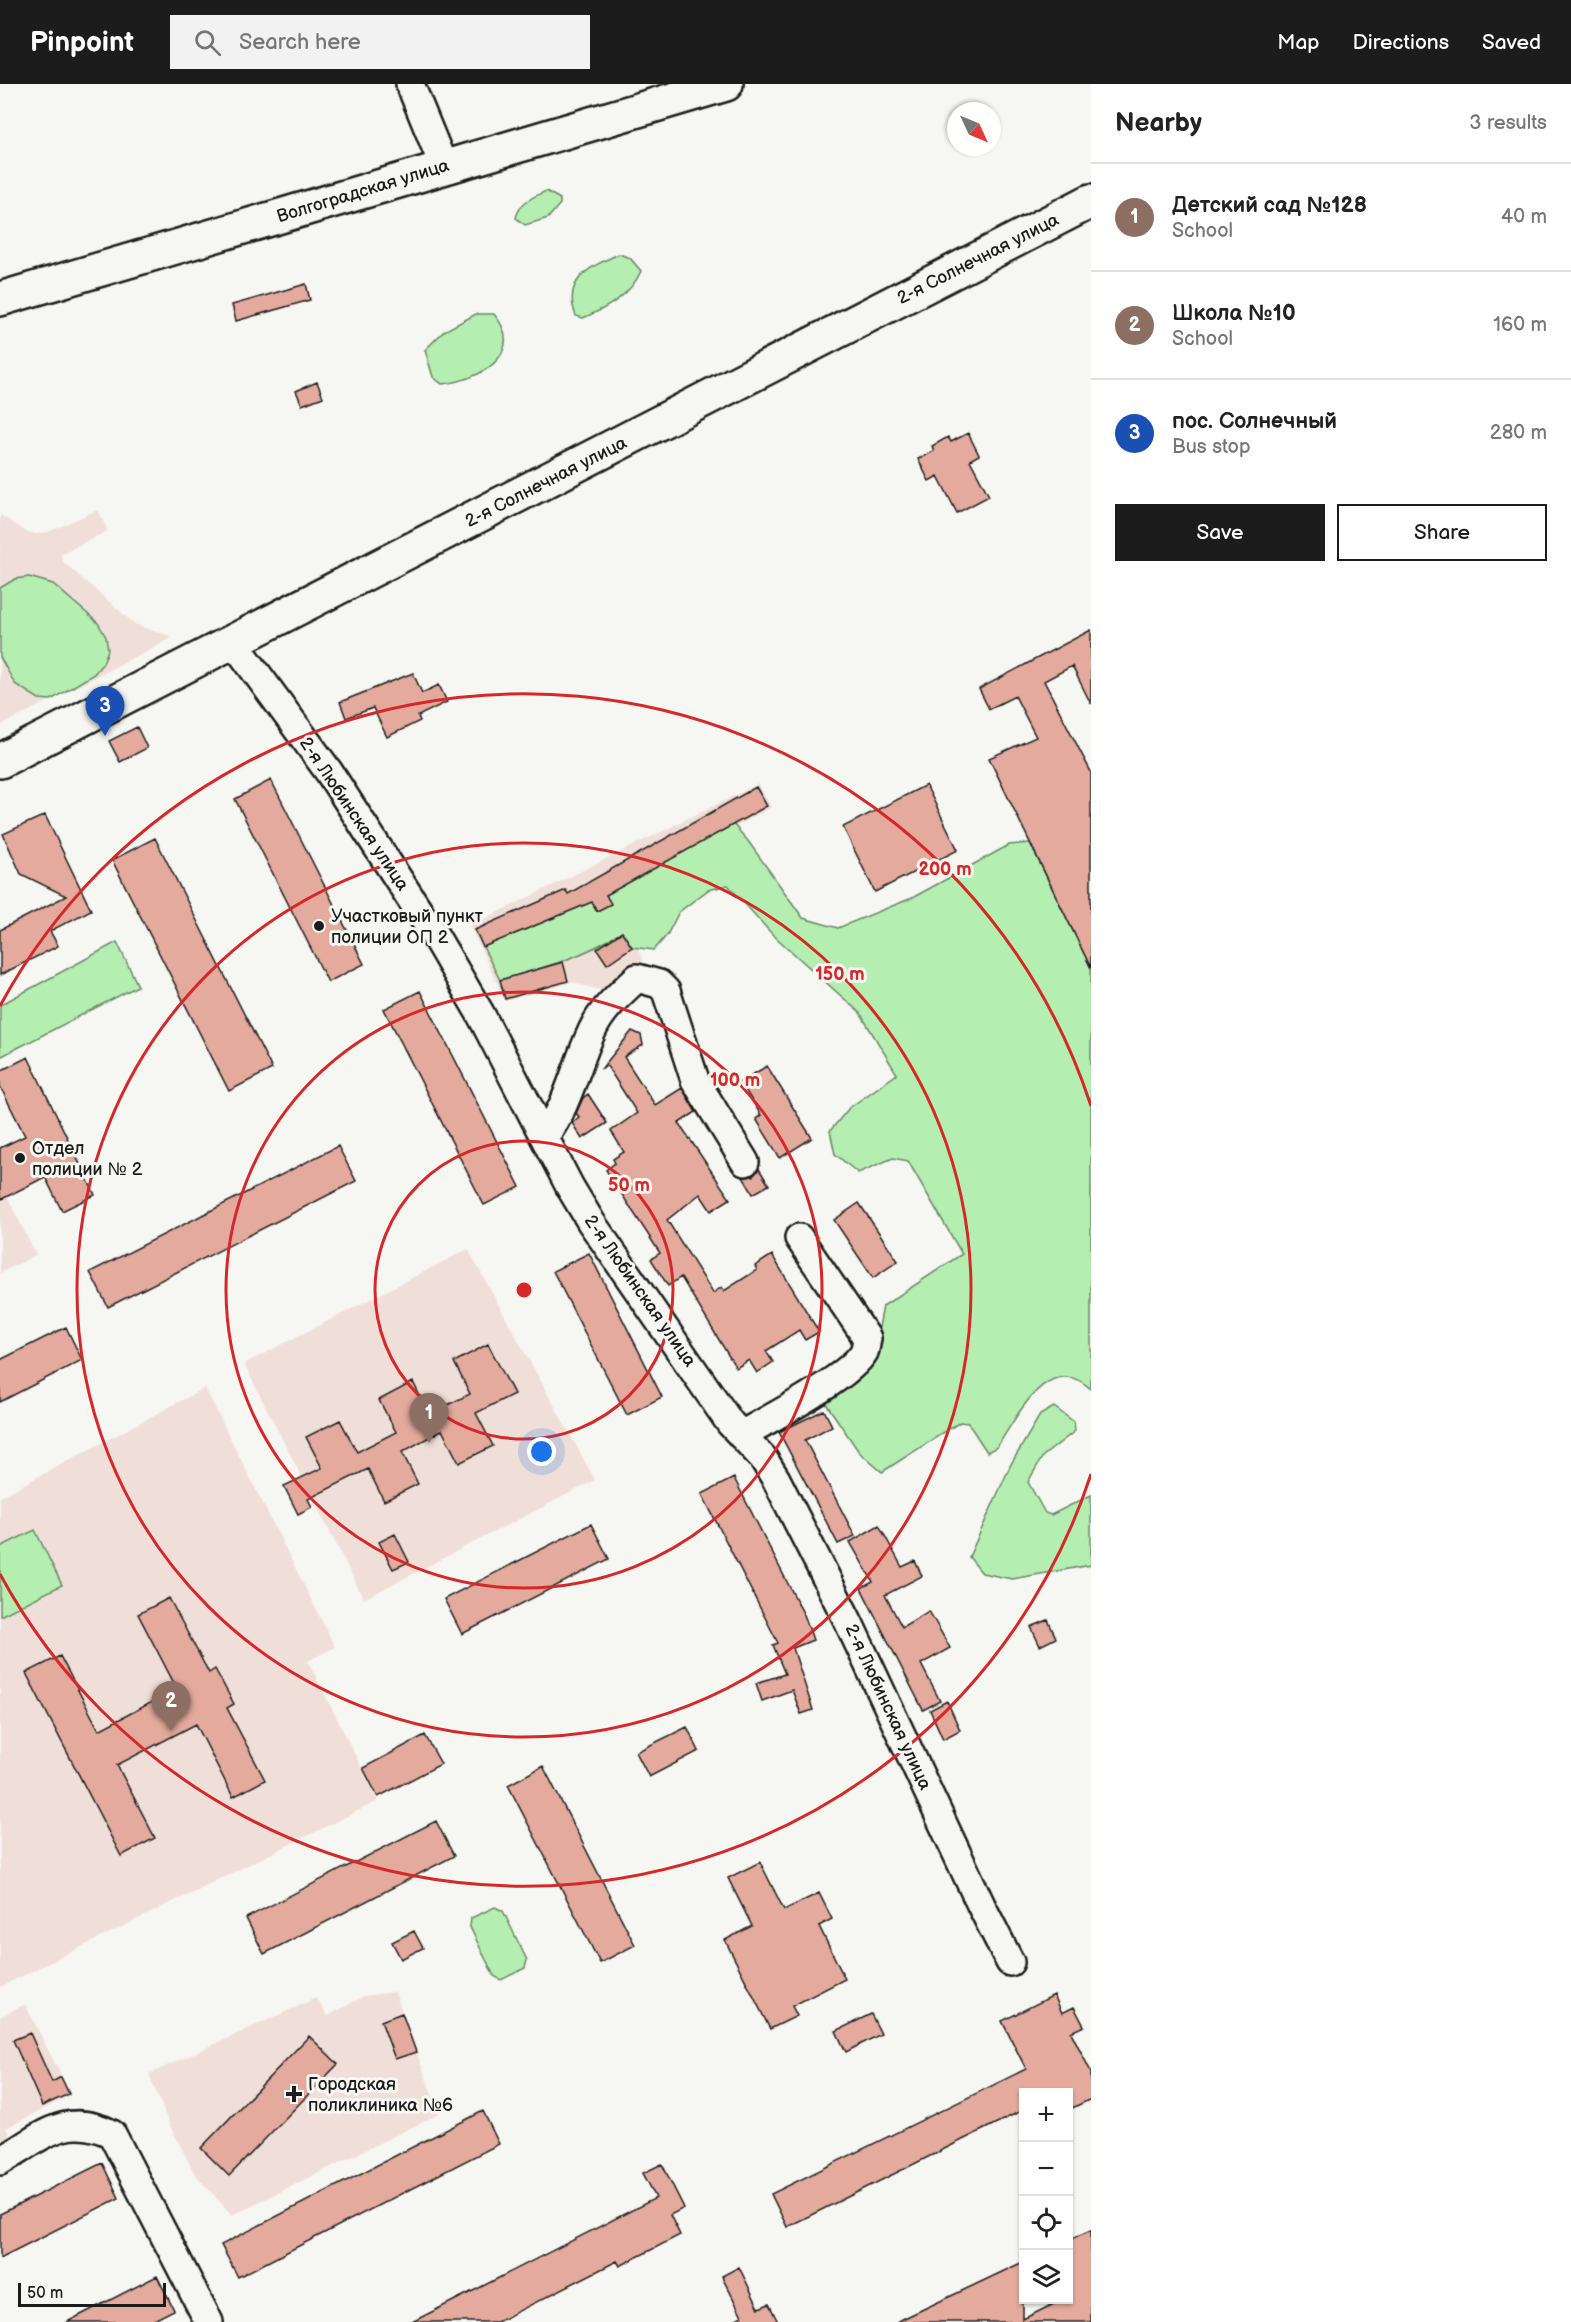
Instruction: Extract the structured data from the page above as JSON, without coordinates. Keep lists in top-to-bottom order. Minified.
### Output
{"streets":{"main road":["Волгоградская улица","2-я Солнечная улица"],"street":["2-я Любинская улица"]},"crossings":[["2-я Солнечная улица","2-я Любинская улица"]],"places":{"other":["Участковый пункт полиции ОП 2","Отдел полиции № 2"],"health":["Городская поликлиника №6"]},"scale_bar":"50 m","north":"bottom right","page":{"header":"Pinpoint","search":"Search here","nav":["Map","Directions","Saved"],"heading":["Nearby","3 results"],"list":[{"mark":"1","name":"Детский сад №128","note":"School","value":"40 m"},{"mark":"2","name":"Школа №10","note":"School","value":"160 m"},{"mark":"3","name":"пос. Солнечный","note":"Bus stop","value":"280 m"}],"buttons":["Save","Share"],"pins":["3","1","2"],"map_buttons":["+","−"],"scale":"50 m"},"rings":["200 m","150 m","100 m","50 m"]}
